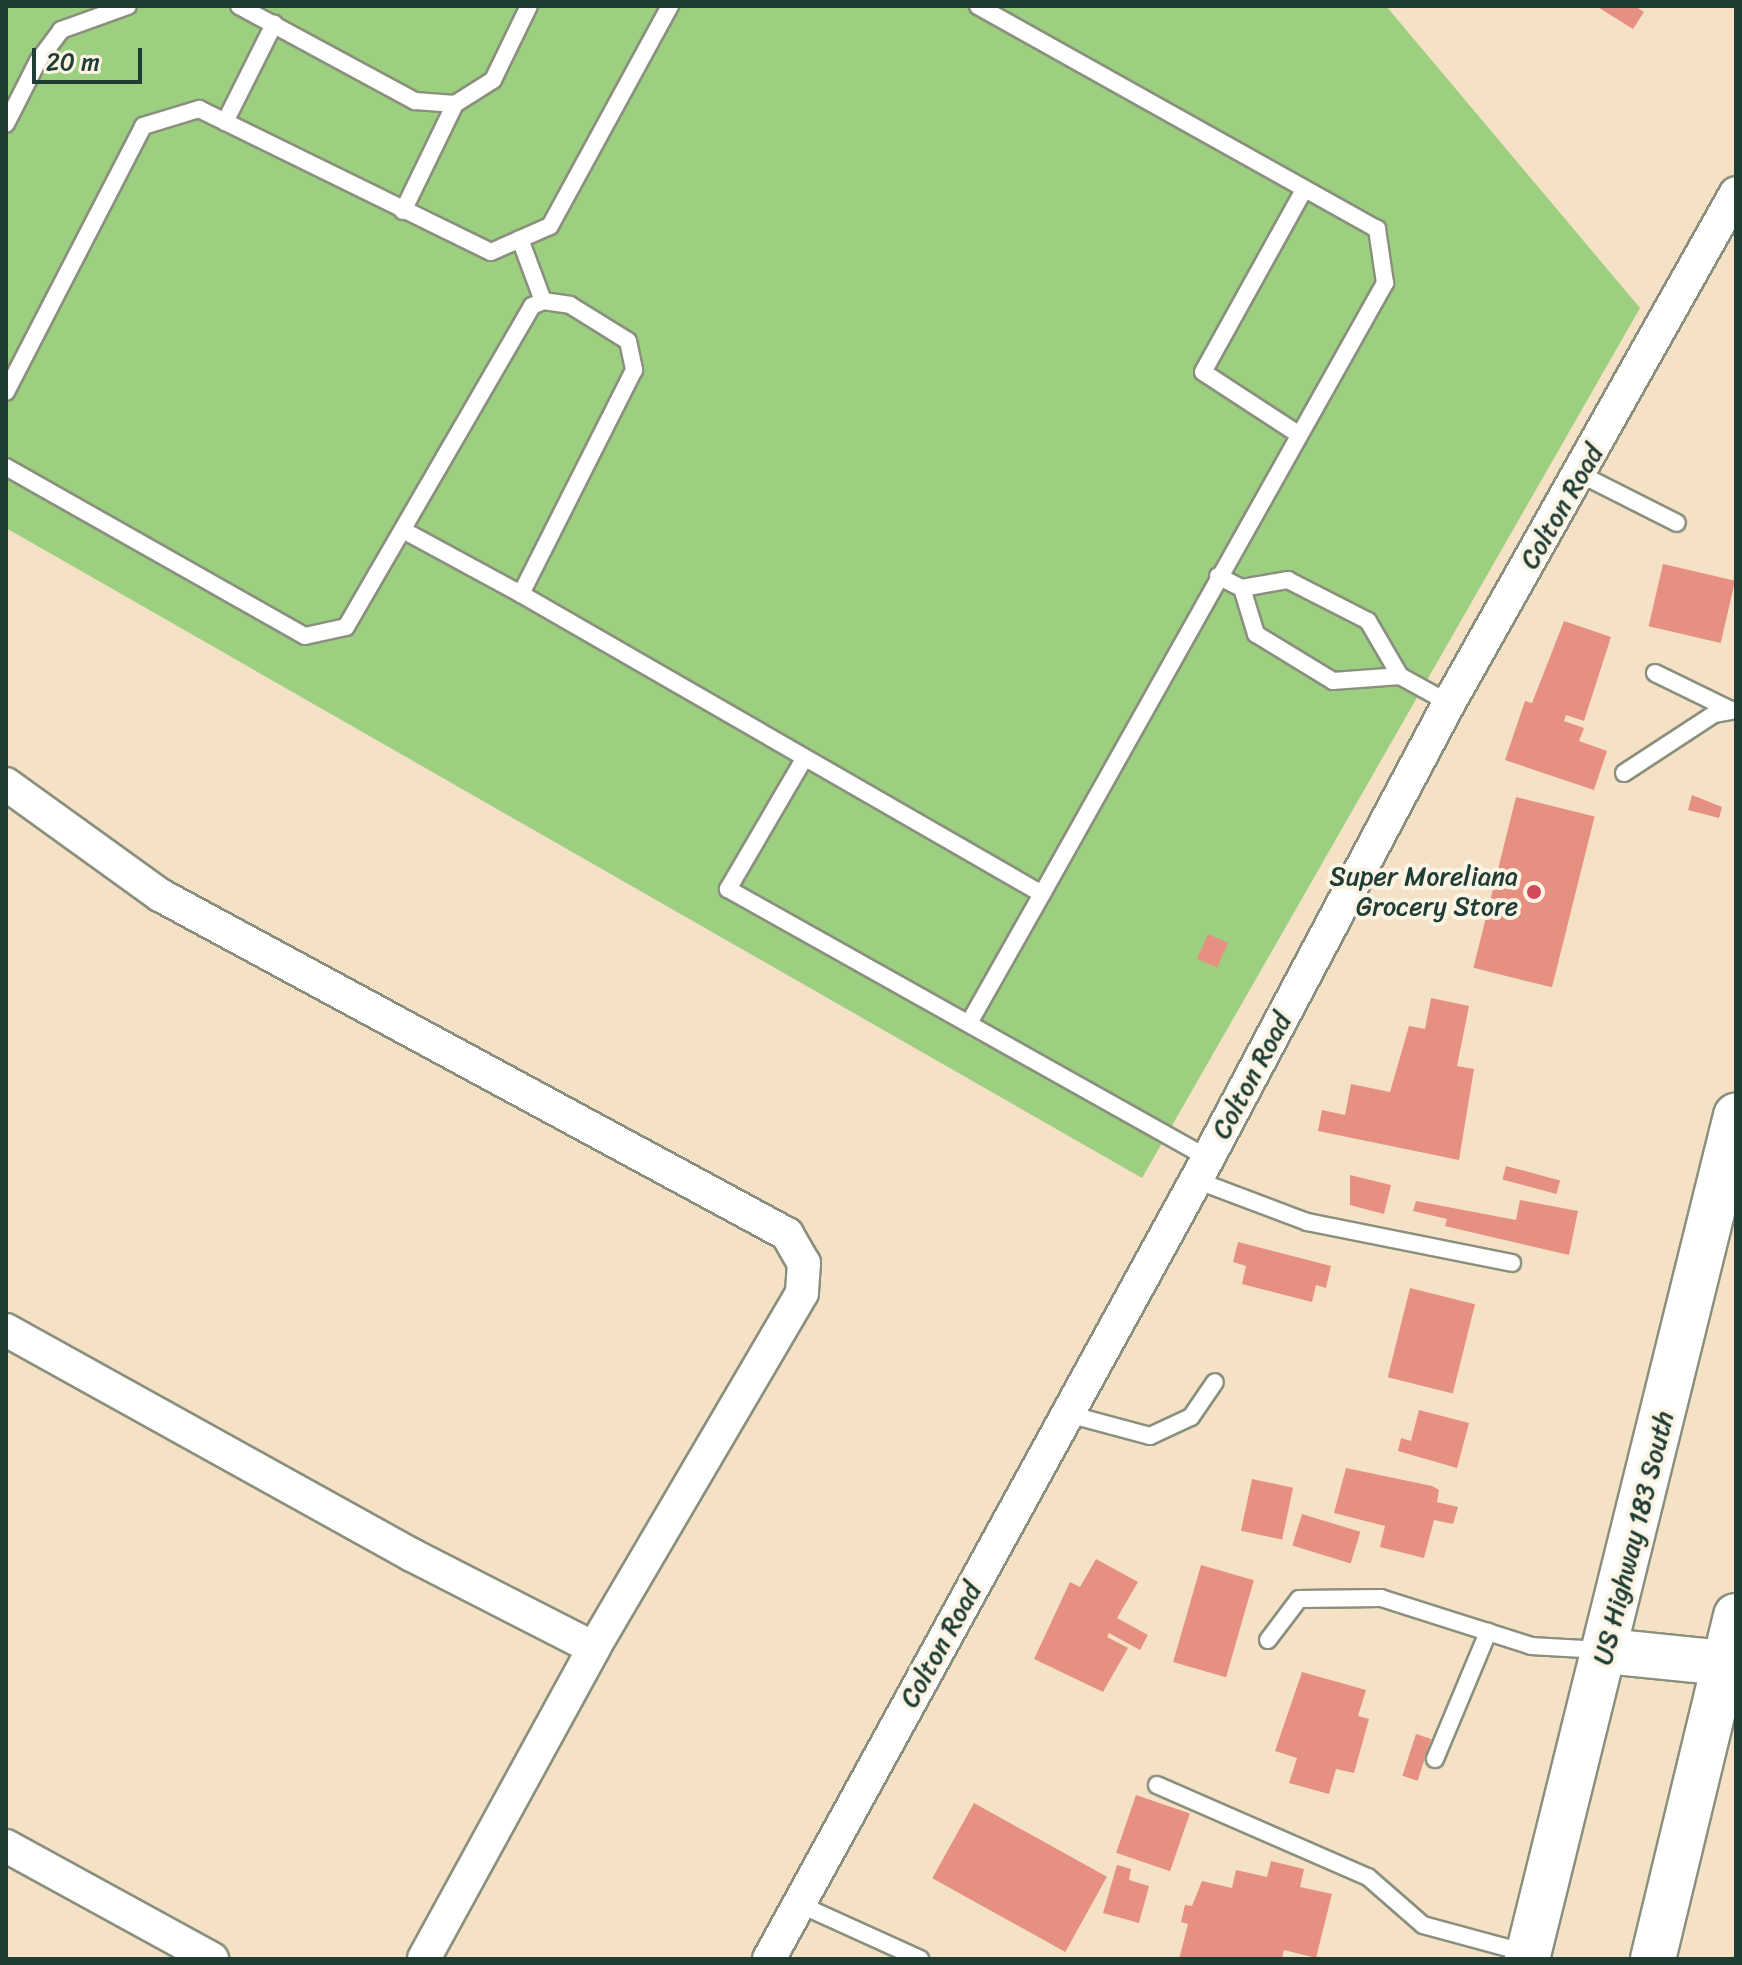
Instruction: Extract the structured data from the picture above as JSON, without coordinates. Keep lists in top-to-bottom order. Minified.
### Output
{"streets":{"highway":["US Highway 183 South"],"street":["Colton Road"]},"places":["Super Moreliana Grocery Store"],"scale_bar":"20 m"}
